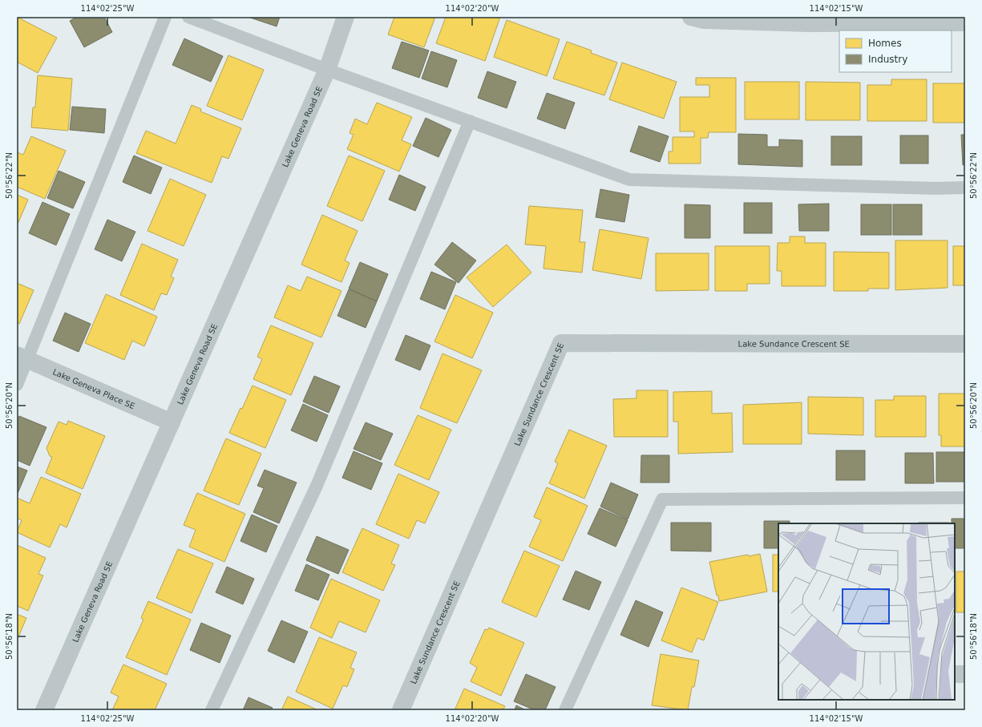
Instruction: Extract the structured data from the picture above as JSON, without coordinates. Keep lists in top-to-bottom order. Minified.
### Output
{"streets":{"street":["Lake Geneva Road SE","Lake Sundance Crescent SE","Lake Geneva Place SE"]},"crossings":[["Lake Geneva Road SE","Lake Geneva Place SE"]],"legend":["Homes","Industry"],"coordinates":["114°02'25\"W","114°02'20\"W","114°02'15\"W","50°56'22\"N","50°56'20\"N","50°56'18\"N"]}
